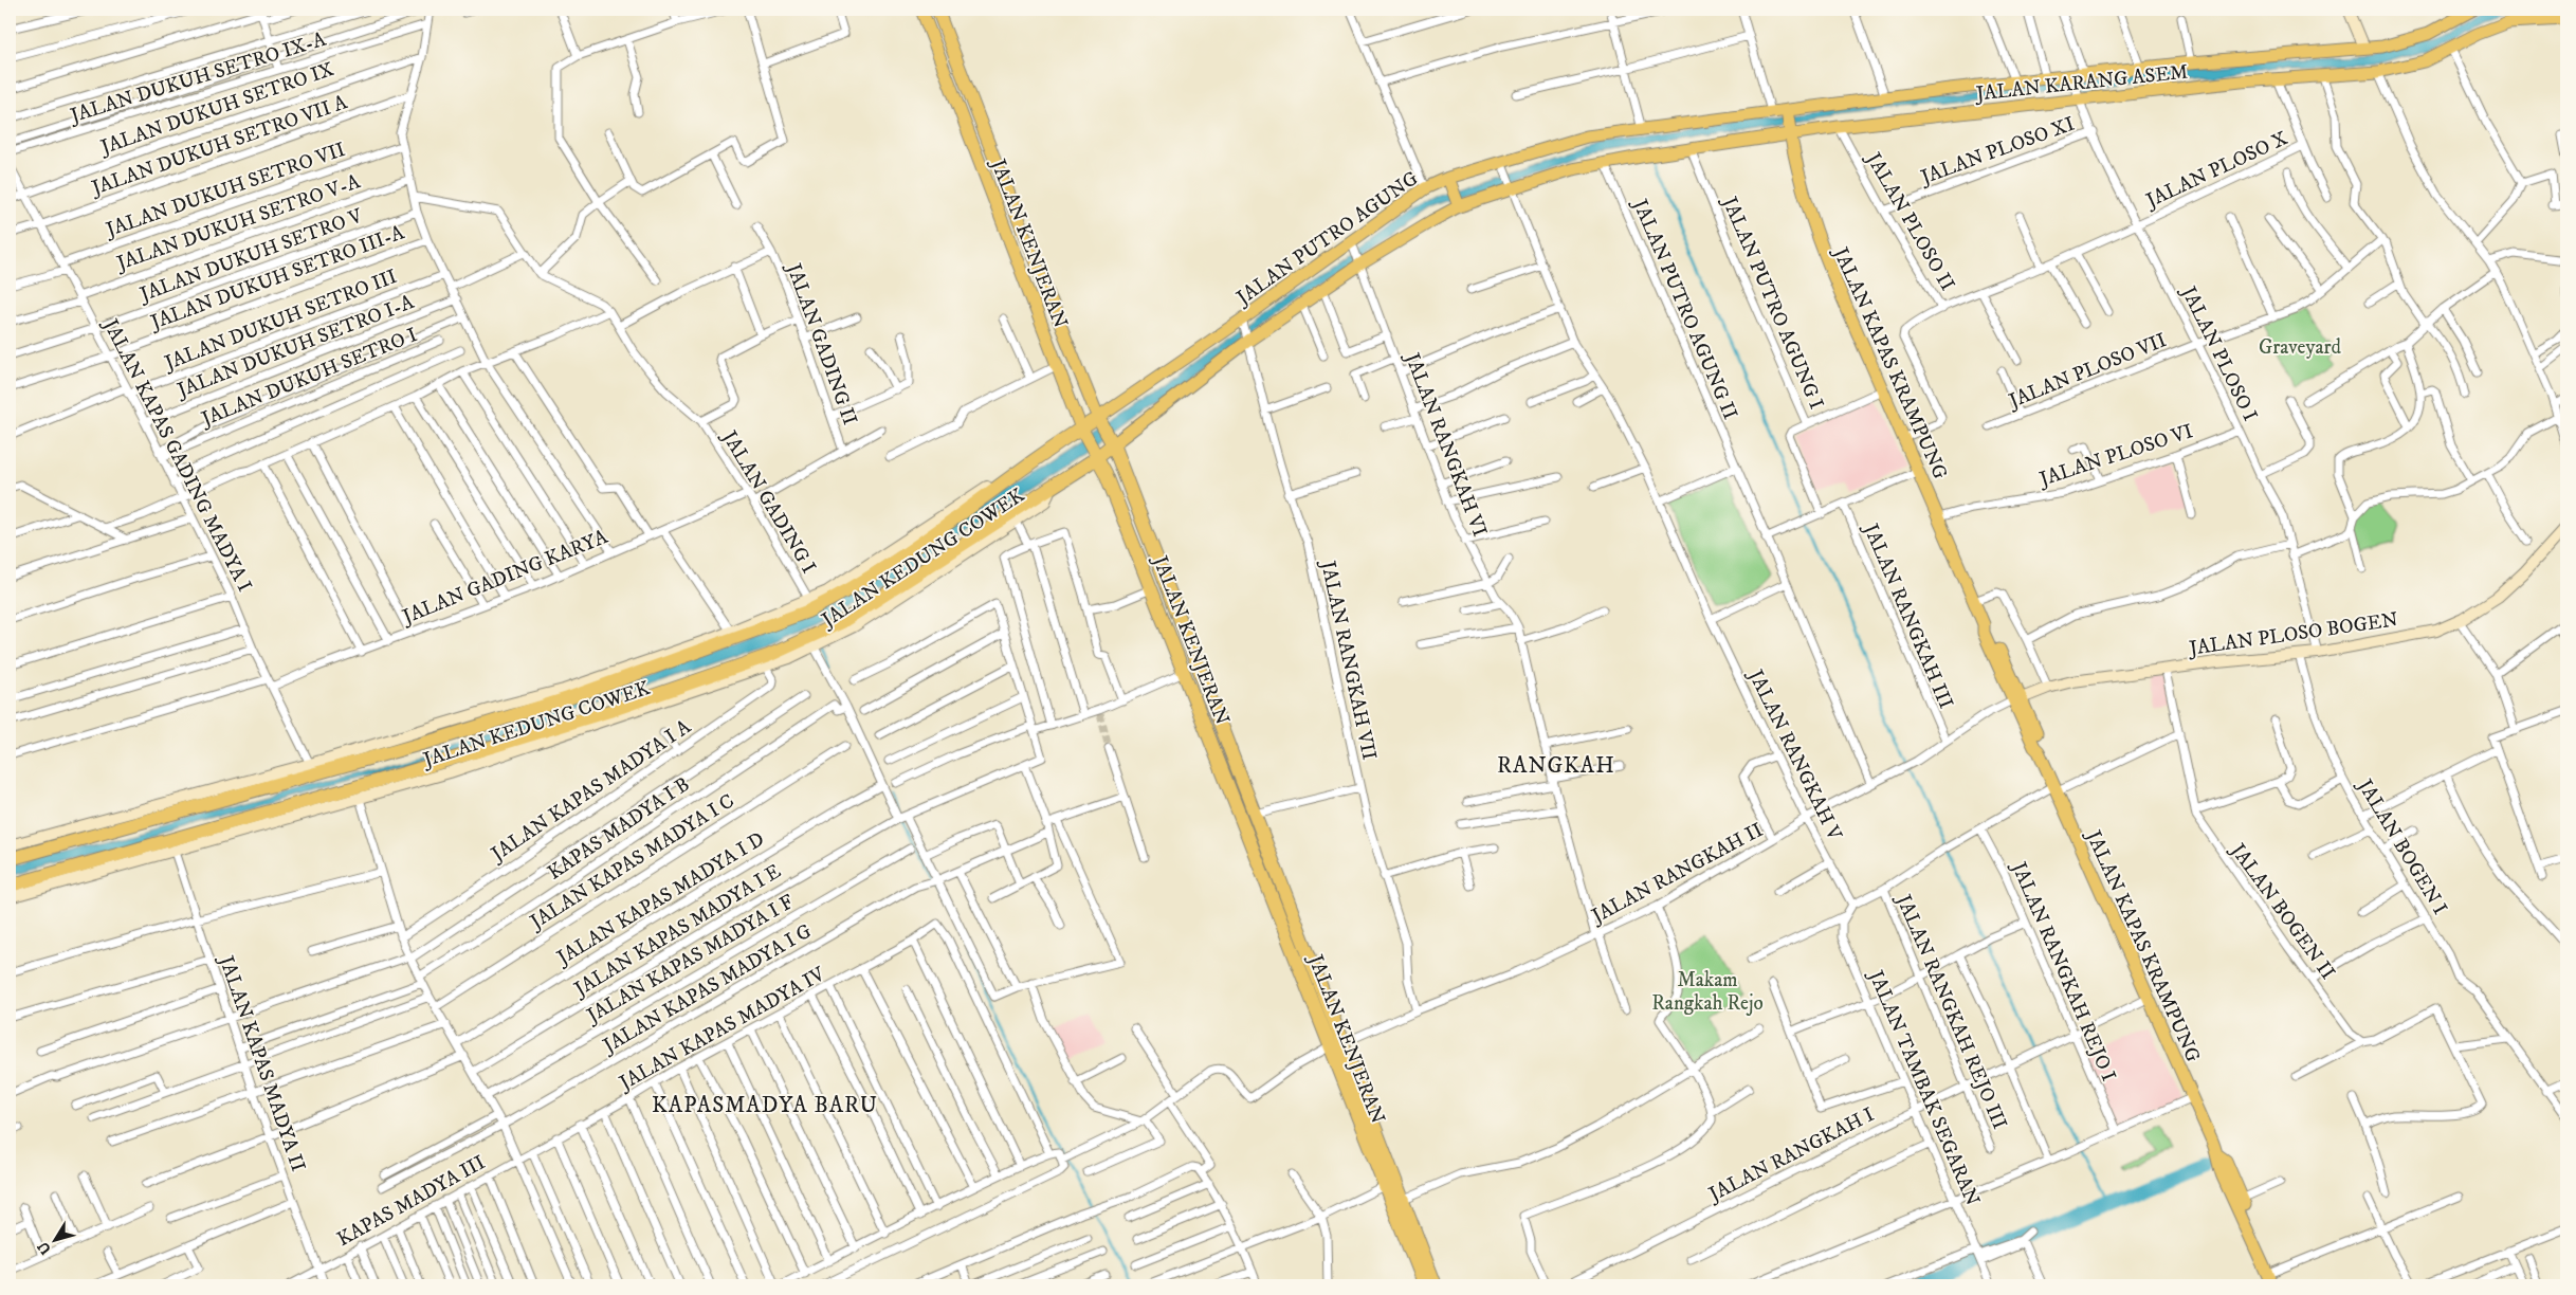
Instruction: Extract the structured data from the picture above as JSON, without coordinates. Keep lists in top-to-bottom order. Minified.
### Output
{"streets":{"highway":["JALAN KENJERAN","JALAN KEDUNG COWEK"],"main road":["JALAN KARANG ASEM","JALAN PUTRO AGUNG","JALAN KAPAS KRAMPUNG","JALAN PLOSO BOGEN"],"street":["JALAN DUKUH SETRO IX-A","JALAN DUKUH SETRO IX","JALAN DUKUH SETRO VII A","JALAN PLOSO XI","JALAN PLOSO X","JALAN DUKUH SETRO VII","JALAN DUKUH SETRO V-A","JALAN PLOSO II","JALAN DUKUH SETRO V","JALAN DUKUH SETRO III-A","JALAN PUTRO AGUNG I","JALAN PUTRO AGUNG II","JALAN DUKUH SETRO III","JALAN GADING II","JALAN DUKUH SETRO I-A","JALAN PLOSO I","JALAN PLOSO VII","JALAN DUKUH SETRO I","JALAN RANGKAH VI","JALAN PLOSO VI","JALAN KAPAS GADING MADYA I","JALAN GADING I","JALAN GADING KARYA","JALAN RANGKAH III","JALAN RANGKAH VII","JALAN RANGKAH V","JALAN KAPAS MADYA I A","KAPAS MADYA I B","JALAN BOGEN I","JALAN KAPAS MADYA I C","JALAN RANGKAH II","JALAN KAPAS MADYA I D","JALAN BOGEN II","JALAN KAPAS MADYA I E","JALAN KAPAS MADYA I F","JALAN RANGKAH REJO I","JALAN KAPAS MADYA I G","JALAN RANGKAH REJO III","JALAN KAPAS MADYA IV","JALAN KAPAS MADYA II","JALAN TAMBAK SEGARAN","JALAN RANGKAH I","KAPAS MADYA III"]},"crossings":[["JALAN KARANG ASEM","JALAN PLOSO X"],["JALAN KARANG ASEM","JALAN PLOSO II"],["JALAN KARANG ASEM","JALAN PUTRO AGUNG"],["JALAN KARANG ASEM","JALAN PLOSO I"],["JALAN KARANG ASEM","JALAN KAPAS KRAMPUNG"],["JALAN DUKUH SETRO IX","JALAN KAPAS GADING MADYA I"],["JALAN DUKUH SETRO VII A","JALAN KAPAS GADING MADYA I"],["JALAN PLOSO XI","JALAN PLOSO II"],["JALAN PLOSO XI","JALAN PLOSO I"],["JALAN PLOSO X","JALAN PLOSO II"],["JALAN PLOSO X","JALAN PLOSO I"],["JALAN DUKUH SETRO VII","JALAN KAPAS GADING MADYA I"],["JALAN DUKUH SETRO V-A","JALAN KAPAS GADING MADYA I"],["JALAN PLOSO II","JALAN KAPAS KRAMPUNG"],["JALAN PUTRO AGUNG","JALAN KENJERAN"],["JALAN PUTRO AGUNG","JALAN PUTRO AGUNG I"],["JALAN PUTRO AGUNG","JALAN PUTRO AGUNG II"],["JALAN PUTRO AGUNG","JALAN KAPAS KRAMPUNG"],["JALAN PUTRO AGUNG","JALAN RANGKAH VI"],["JALAN PUTRO AGUNG","JALAN RANGKAH VII"],["JALAN PUTRO AGUNG","JALAN RANGKAH V"],["JALAN KENJERAN","JALAN RANGKAH II"],["JALAN DUKUH SETRO V","JALAN KAPAS GADING MADYA I"],["JALAN DUKUH SETRO III-A","JALAN KAPAS GADING MADYA I"],["JALAN PUTRO AGUNG I","JALAN KAPAS KRAMPUNG"],["JALAN DUKUH SETRO III","JALAN KAPAS GADING MADYA I"],["JALAN GADING II","JALAN GADING I"],["JALAN DUKUH SETRO I-A","JALAN KAPAS GADING MADYA I"],["JALAN PLOSO I","JALAN PLOSO VII"],["JALAN PLOSO I","JALAN PLOSO VI"],["JALAN PLOSO I","JALAN PLOSO BOGEN"],["JALAN KAPAS KRAMPUNG","JALAN PLOSO VI"],["JALAN KAPAS KRAMPUNG","JALAN PLOSO BOGEN"],["JALAN KAPAS KRAMPUNG","JALAN RANGKAH II"],["JALAN DUKUH SETRO I","JALAN KAPAS GADING MADYA I"],["JALAN RANGKAH VI","JALAN RANGKAH II"],["JALAN KAPAS GADING MADYA I","JALAN KEDUNG COWEK"],["JALAN KAPAS GADING MADYA I","JALAN GADING KARYA"],["JALAN GADING I","JALAN KEDUNG COWEK"],["JALAN GADING I","JALAN GADING KARYA"],["JALAN KEDUNG COWEK","JALAN KAPAS MADYA I A"],["JALAN KEDUNG COWEK","JALAN KAPAS MADYA II"],["JALAN RANGKAH III","JALAN RANGKAH II"],["JALAN PLOSO BOGEN","JALAN BOGEN I"],["JALAN PLOSO BOGEN","JALAN RANGKAH II"],["JALAN PLOSO BOGEN","JALAN BOGEN II"],["JALAN RANGKAH VII","JALAN RANGKAH II"],["JALAN RANGKAH V","JALAN RANGKAH II"],["JALAN RANGKAH V","JALAN TAMBAK SEGARAN"],["KAPAS MADYA I B","JALAN KAPAS MADYA II"],["JALAN RANGKAH REJO I","JALAN RANGKAH I"],["JALAN RANGKAH REJO III","JALAN RANGKAH I"],["JALAN KAPAS MADYA IV","KAPAS MADYA III"],["JALAN KAPAS MADYA II","KAPAS MADYA III"],["JALAN TAMBAK SEGARAN","JALAN RANGKAH I"]],"districts":["RANGKAH","KAPASMADYA BARU"],"parks":["Graveyard","Makam Rangkah Rejo"],"north":"bottom left"}
